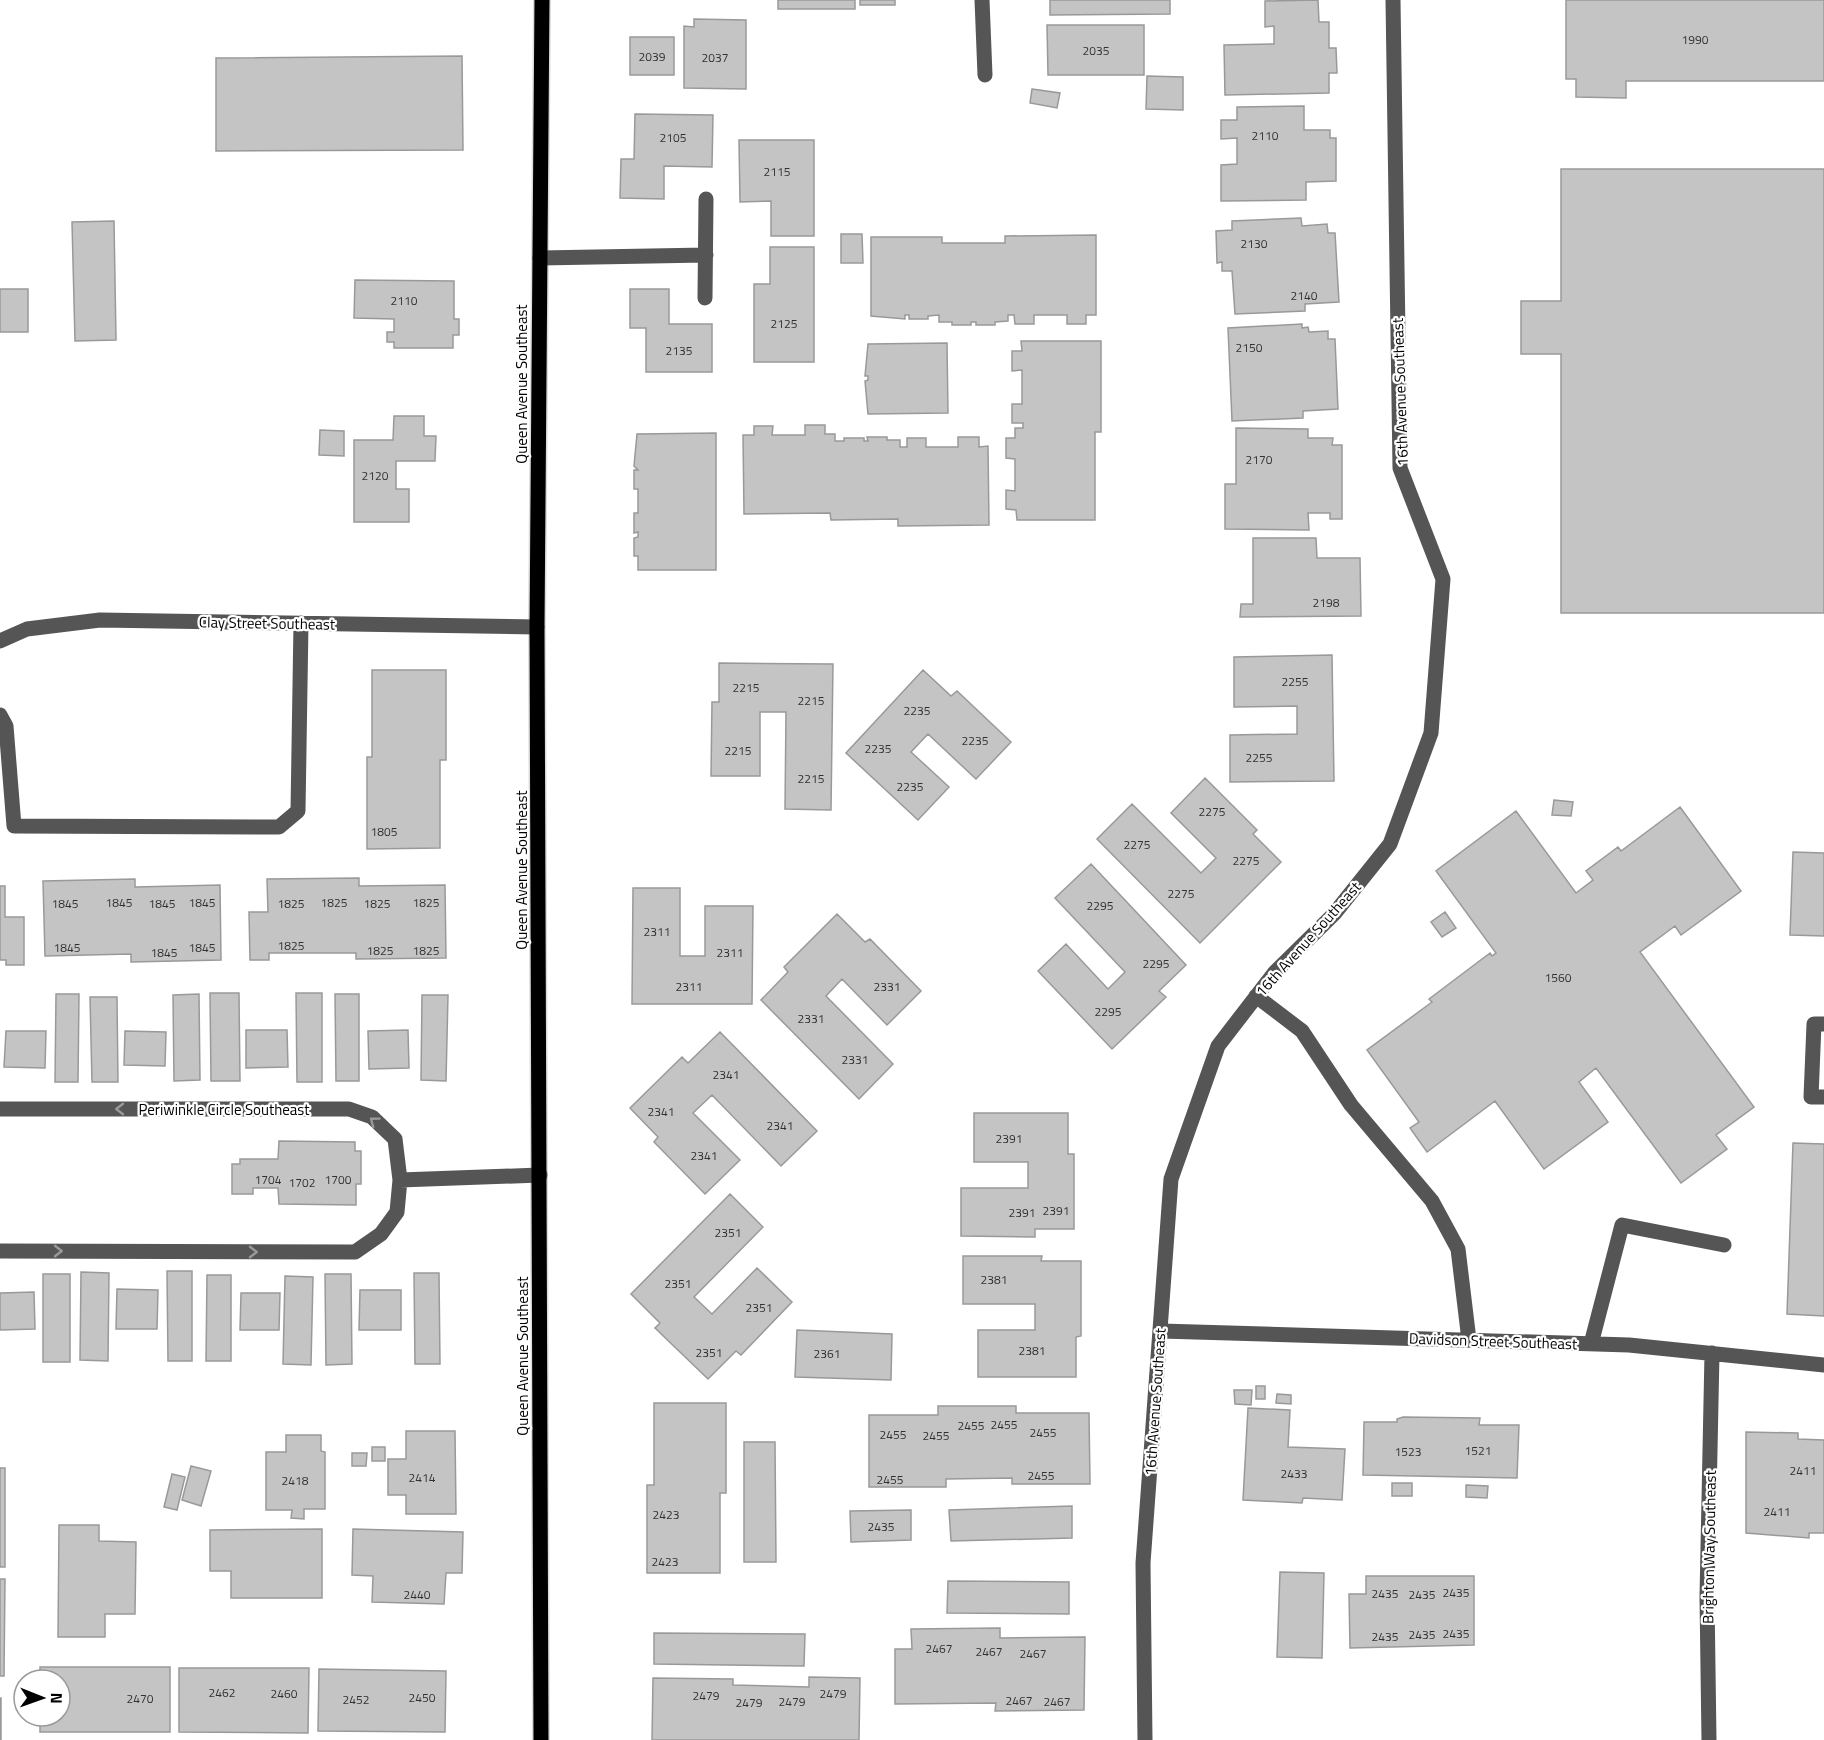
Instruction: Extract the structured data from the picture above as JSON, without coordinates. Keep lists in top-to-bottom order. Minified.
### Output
{"streets":{"main road":["Queen Avenue Southeast"],"street":["16th Avenue Southeast","Clay Street Southeast","Periwinkle Circle Southeast","Davidson Street Southeast","Brighton Way Southeast"]},"crossings":[["Queen Avenue Southeast","Clay Street Southeast"],["16th Avenue Southeast","Davidson Street Southeast"],["Davidson Street Southeast","Brighton Way Southeast"]],"house_numbers":["1990","2035","2039","2037","2110","2105","2115","2130","2140","2110","2125","2150","2135","2170","2120","2198","2255","2215","2215","2235","2235","2235","2215","2255","2215","2235","2275","1805","2275","2275","2275","1845","1845","1825","1825","1845","1845","1825","1825","2295","2311","1825","1845","1845","1825","1825","1845","2311","2295","1560","2311","2331","2295","2331","2331","2341","2341","2341","2391","2341","1704","1700","1702","2391","2391","2351","2381","2351","2351","2381","2351","2361","2455","2455","2455","2455","2455","1521","1523","2411","2433","2455","2414","2455","2418","2411","2423","2435","2423","2435","2435","2440","2435","2435","2435","2435","2467","2467","2467","2462","2460","2479","2479","2450","2470","2452","2467","2479","2467","2479"],"north":"right"}
